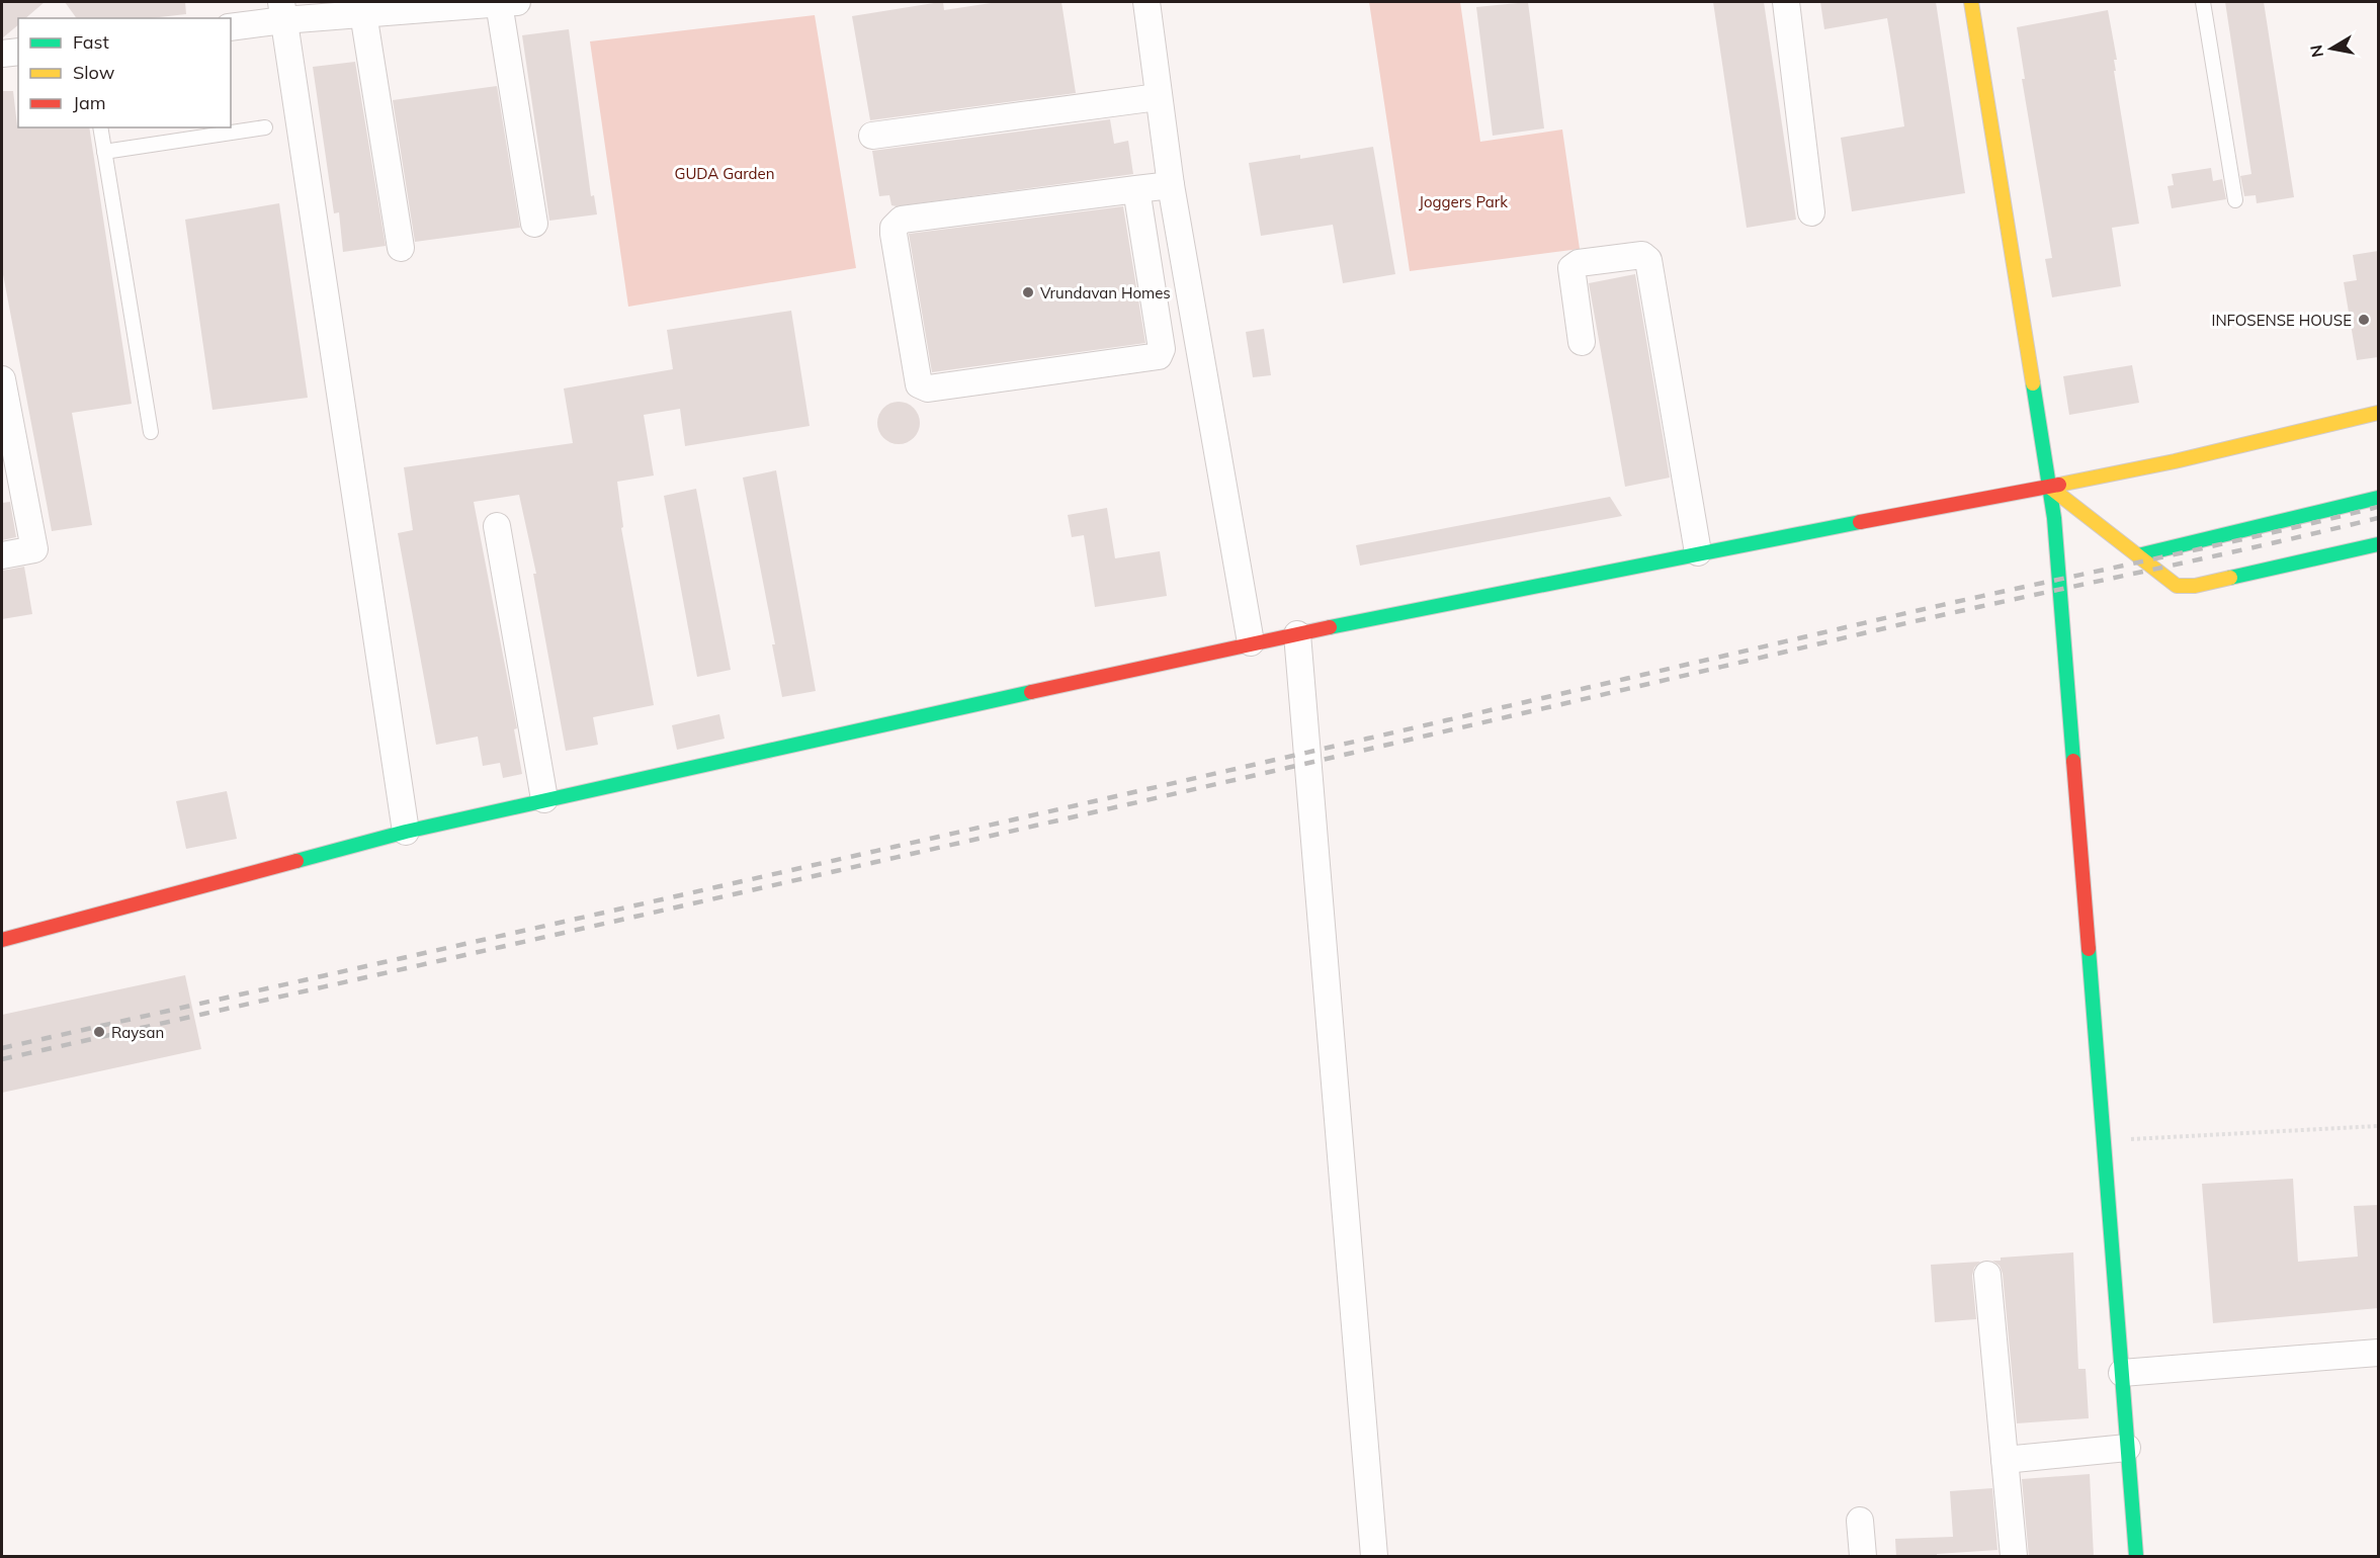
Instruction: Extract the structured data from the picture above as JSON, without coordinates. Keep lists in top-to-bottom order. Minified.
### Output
{"parks":["GUDA Garden","Joggers Park"],"places":["Vrundavan Homes","INFOSENSE HOUSE","Raysan"],"legend":["Fast","Slow","Jam"],"north":"left"}
